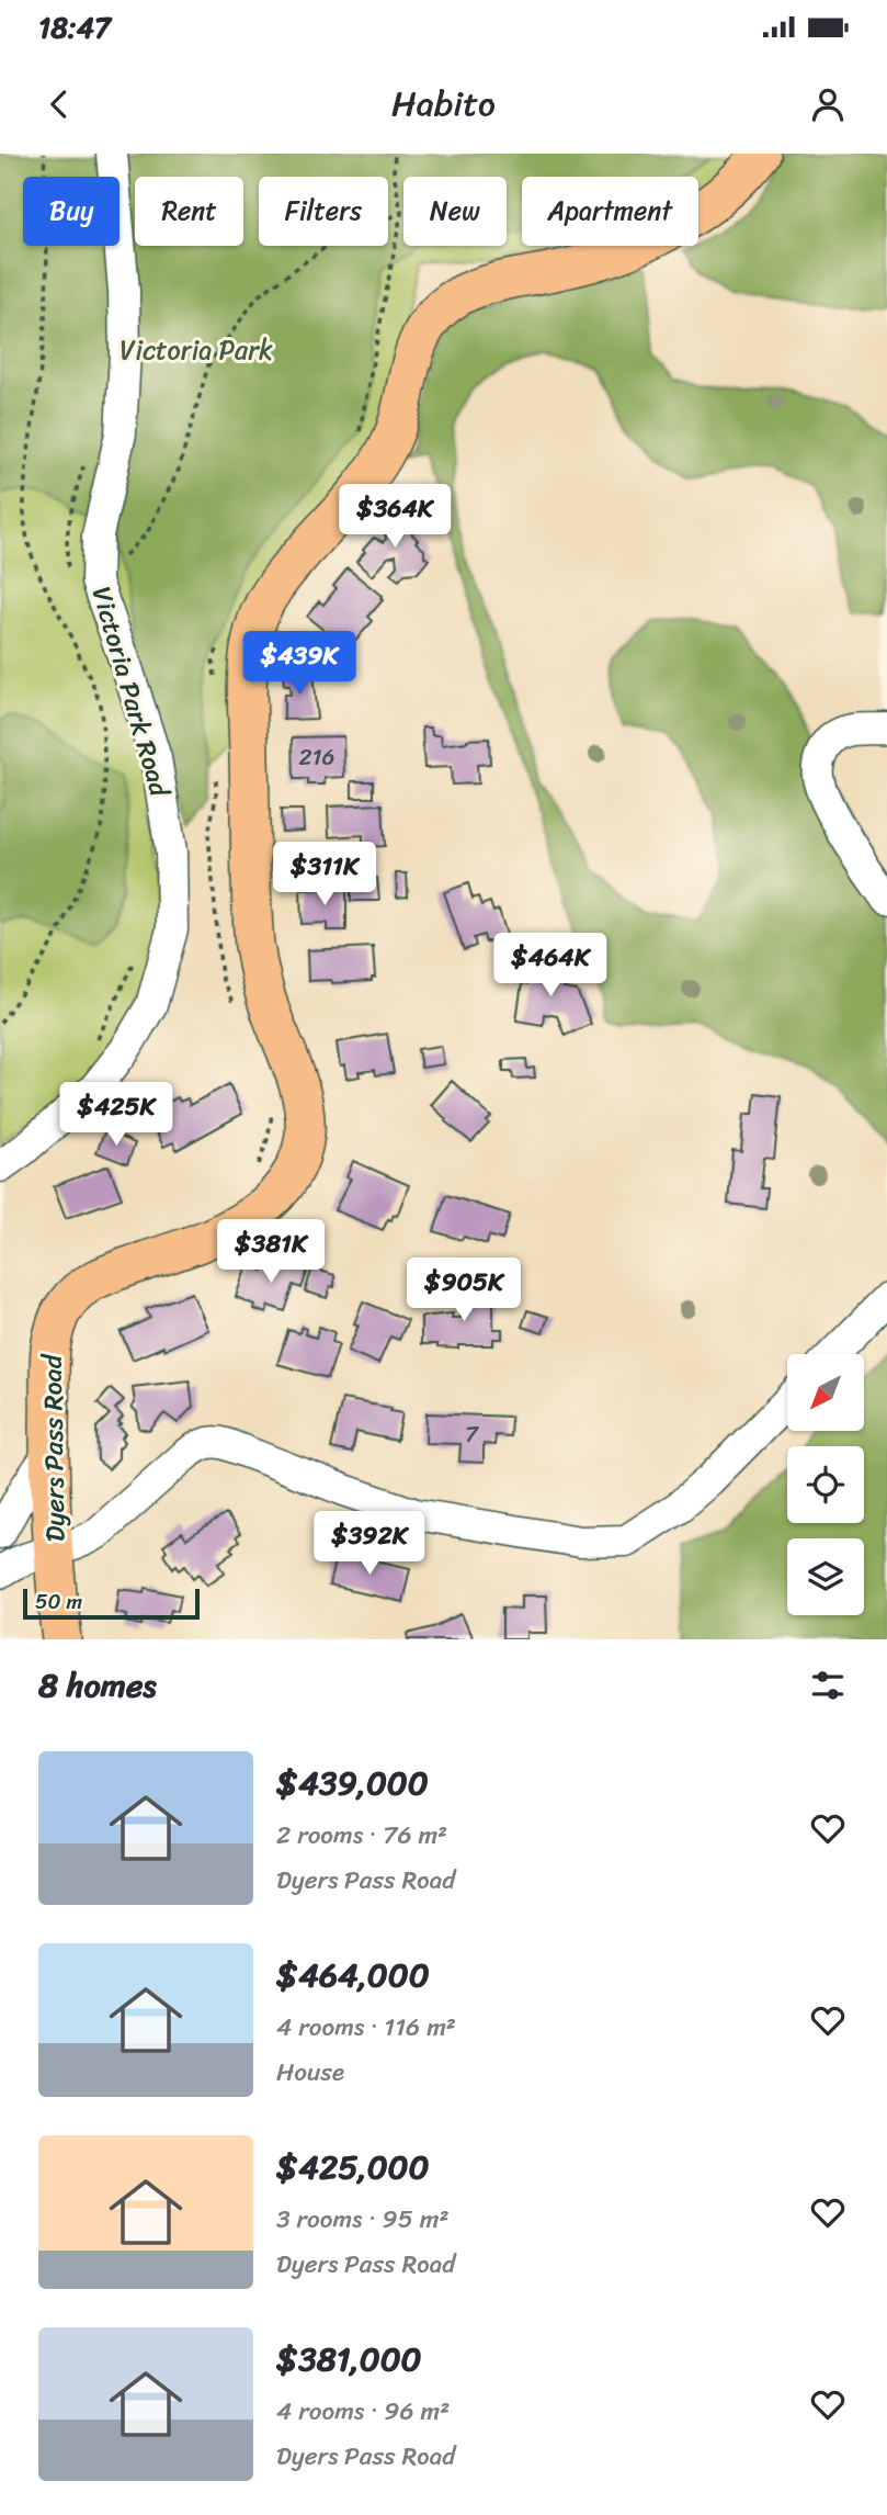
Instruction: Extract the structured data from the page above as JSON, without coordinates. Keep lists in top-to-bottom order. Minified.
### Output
{"streets":{"main road":["Dyers Pass Road"],"street":["Victoria Park Road"]},"parks":["Victoria Park"],"house_numbers":["216","7"],"scale_bar":"50 m","north":"bottom left","page":{"status":"18:47","header":"Habito","chip":["Buy","Rent","Filters","New","Apartment"],"price":["$364K","$439K","$311K","$464K","$425K","$381K","$905K","$392K"],"scale":"50 m","heading":"8 homes","list":[{"name":"$439,000","note":"2 rooms · 76 m² · Dyers Pass Road"},{"name":"$464,000","note":"4 rooms · 116 m² · House"},{"name":"$425,000","note":"3 rooms · 95 m² · Dyers Pass Road"},{"name":"$381,000","note":"4 rooms · 96 m² · Dyers Pass Road"}]}}
